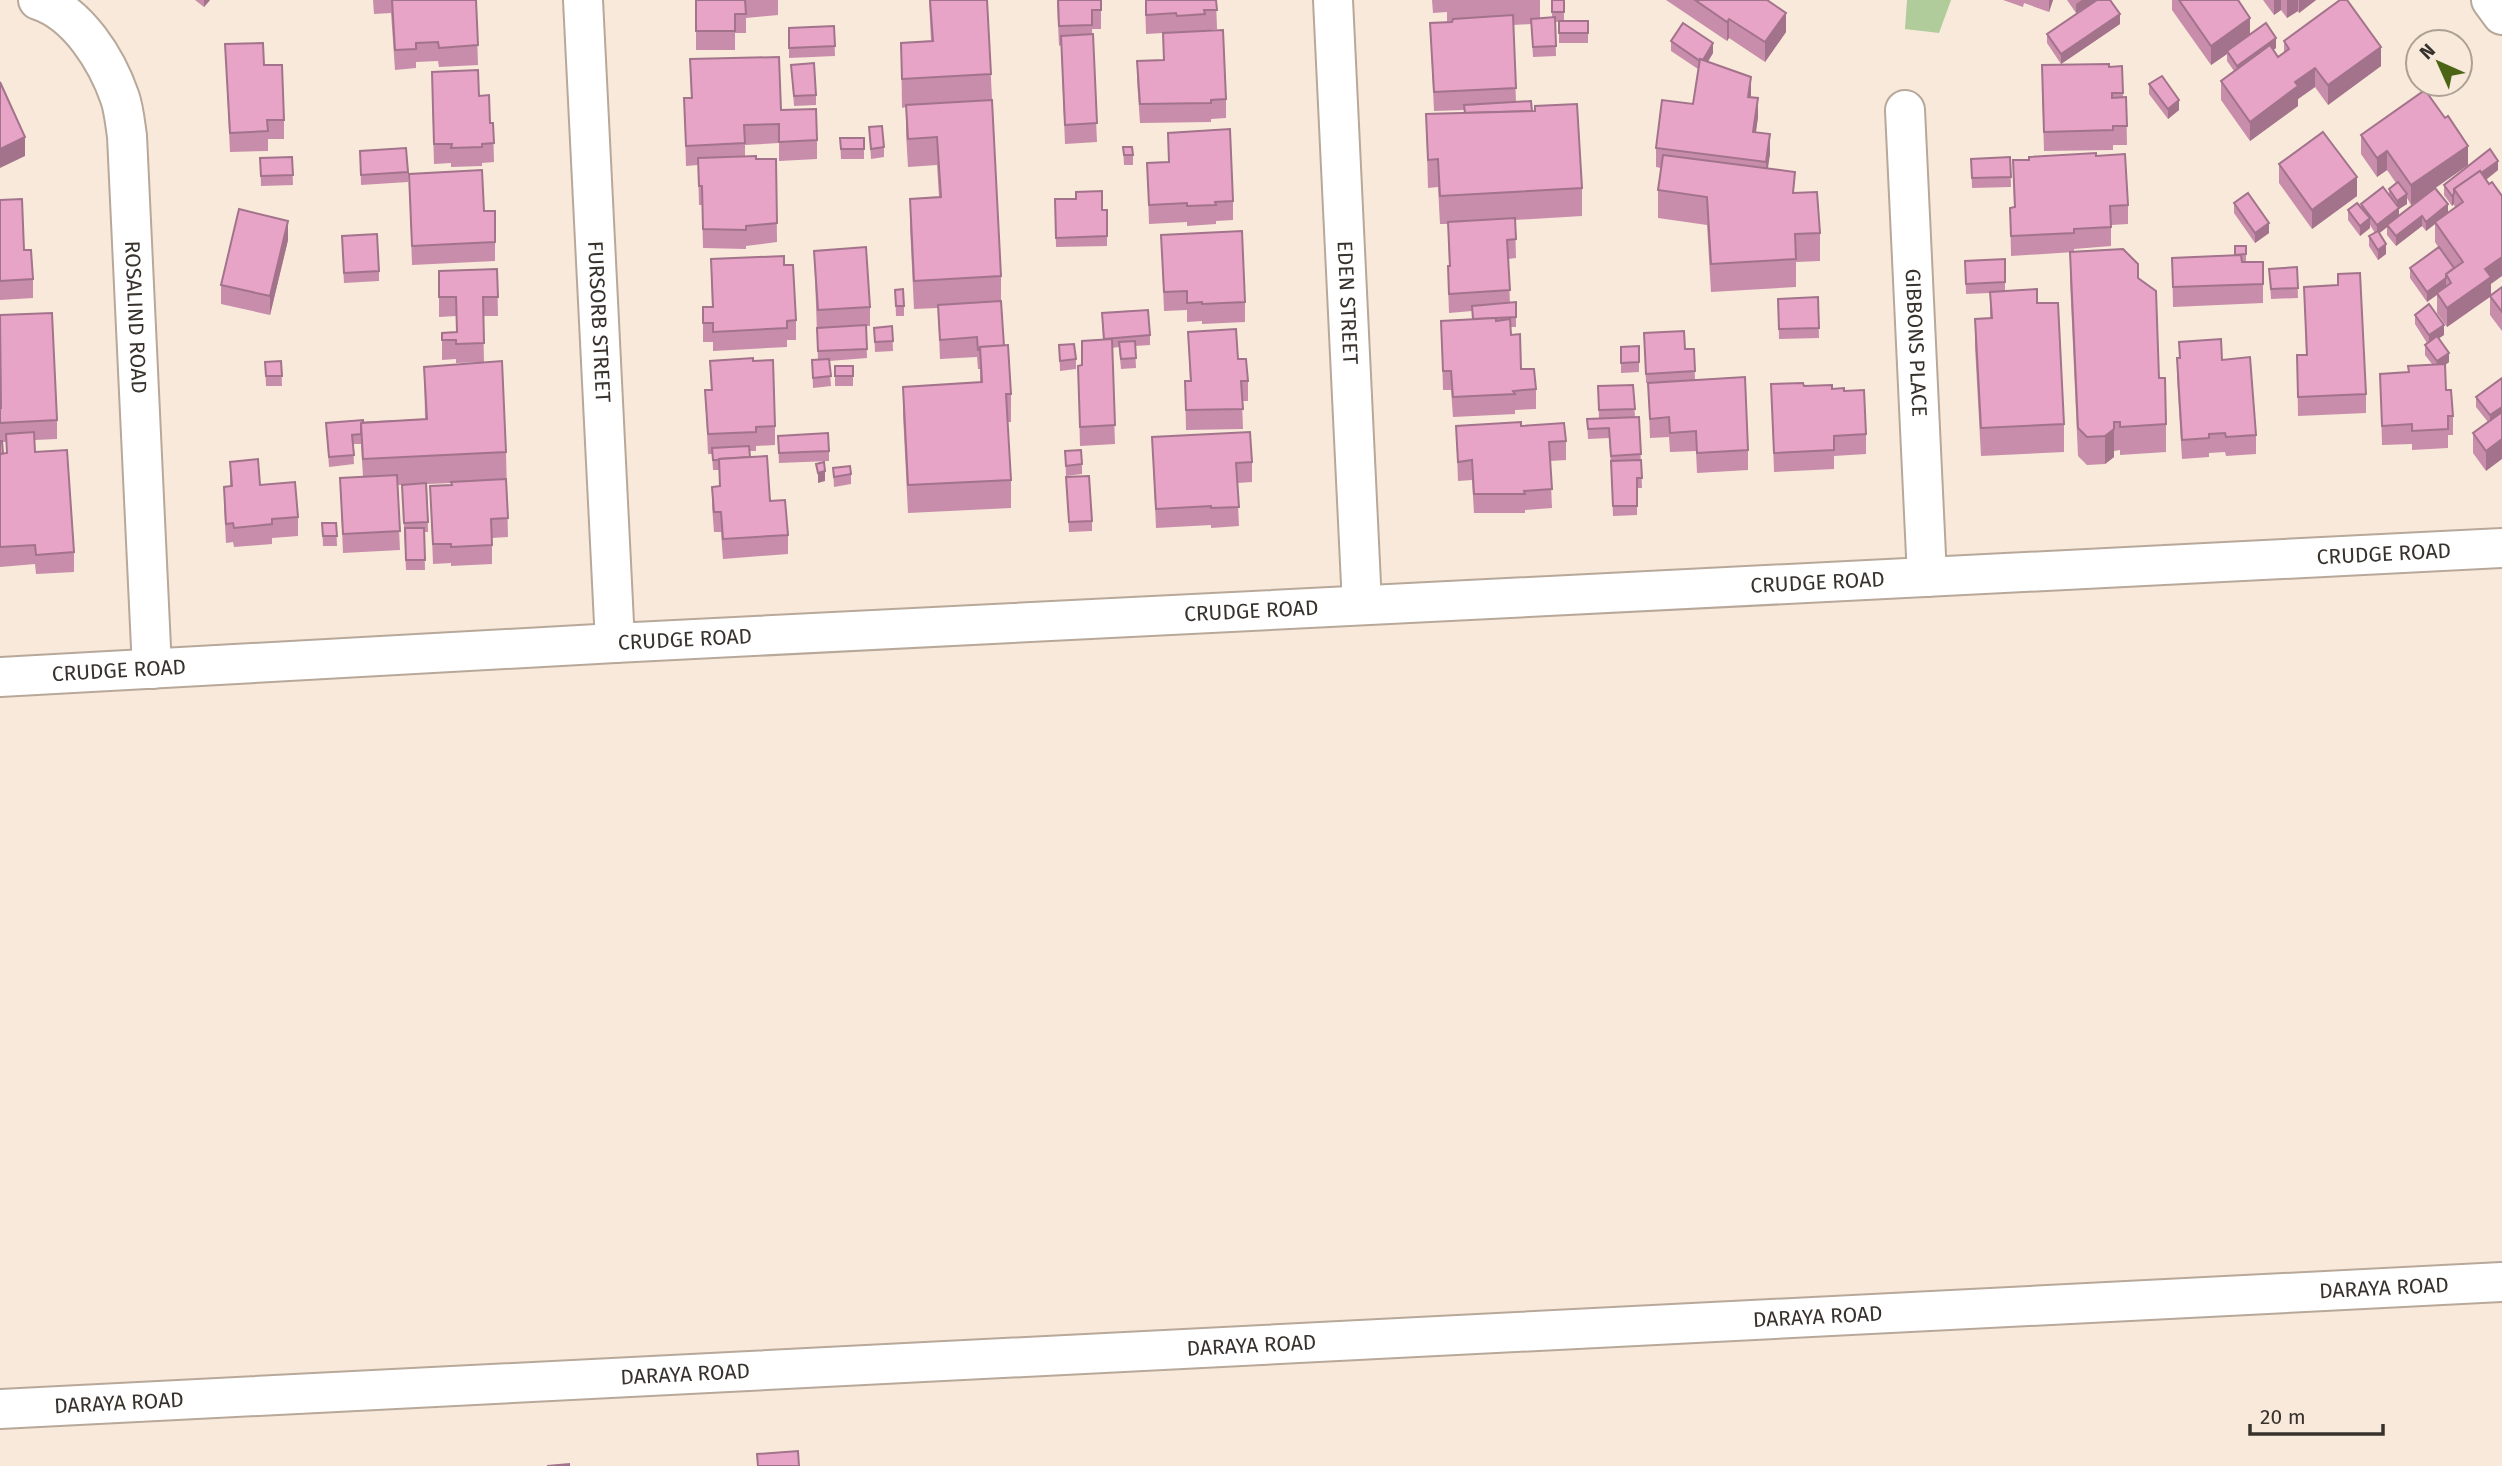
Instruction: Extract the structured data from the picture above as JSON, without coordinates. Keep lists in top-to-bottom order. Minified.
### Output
{"streets":{"street":["EDEN STREET","ROSALIND ROAD","FURSORB STREET","GIBBONS PLACE","CRUDGE ROAD","DARAYA ROAD"]},"crossings":[["EDEN STREET","CRUDGE ROAD"],["ROSALIND ROAD","CRUDGE ROAD"],["FURSORB STREET","CRUDGE ROAD"],["GIBBONS PLACE","CRUDGE ROAD"]],"scale_bar":"20 m","north":"top left"}
